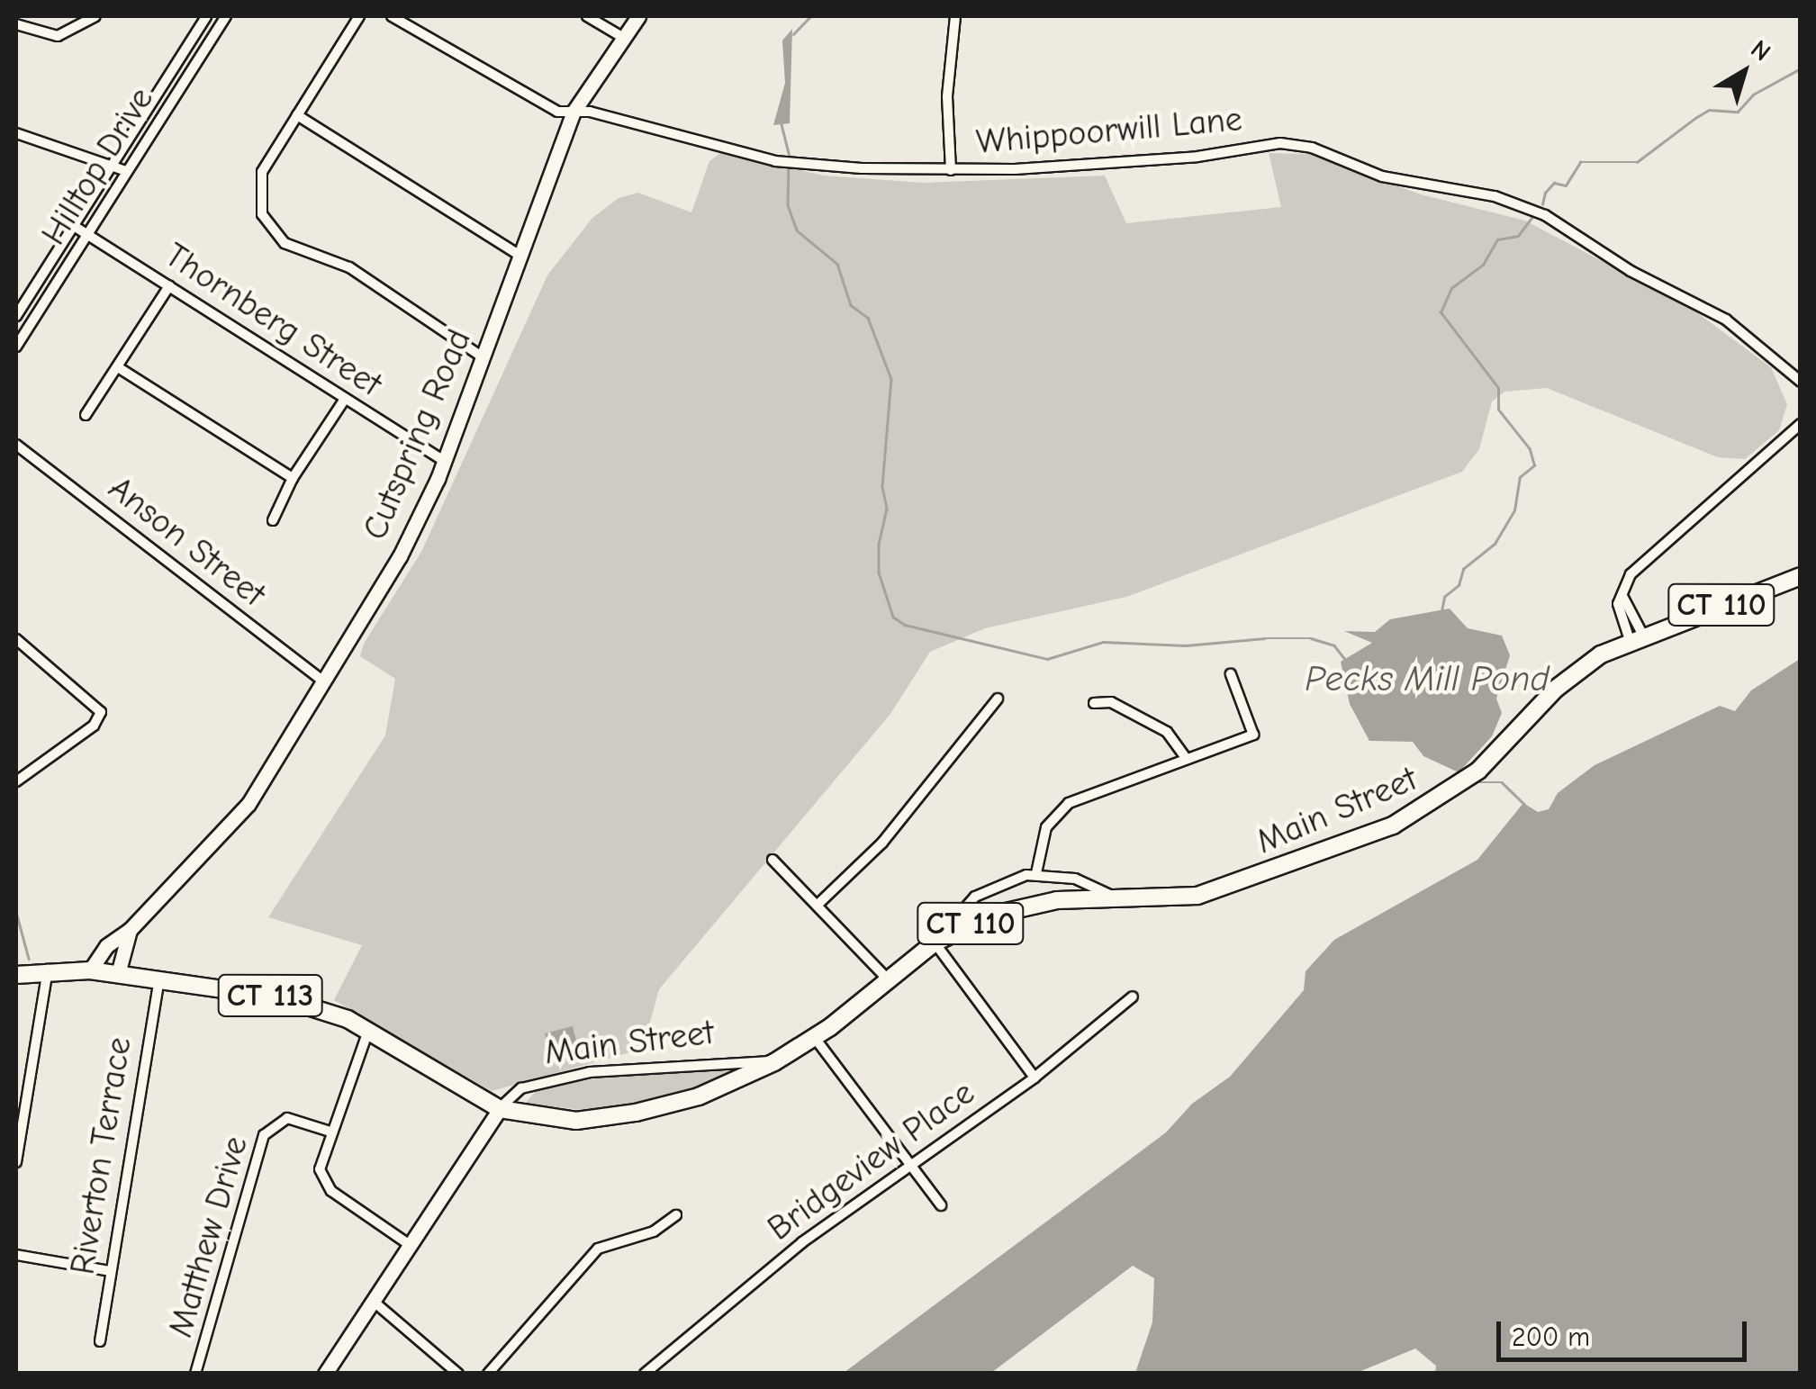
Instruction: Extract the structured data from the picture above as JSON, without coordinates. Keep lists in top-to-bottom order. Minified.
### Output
{"streets":{"main road":["CT 110","Main Street","CT 113"],"street":["Whippoorwill Lane","Hilltop Drive","Thornberg Street","Cutspring Road","Anson Street","Riverton Terrace","Bridgeview Place","Matthew Drive"]},"crossings":[["Whippoorwill Lane","Cutspring Road"],["Hilltop Drive","Thornberg Street"],["Thornberg Street","Cutspring Road"],["Cutspring Road","Anson Street"],["Cutspring Road","Main Street"],["CT 110","Main Street"],["Main Street","Riverton Terrace"]],"water":["Pecks Mill Pond"],"scale_bar":"200 m","north":"top right"}
